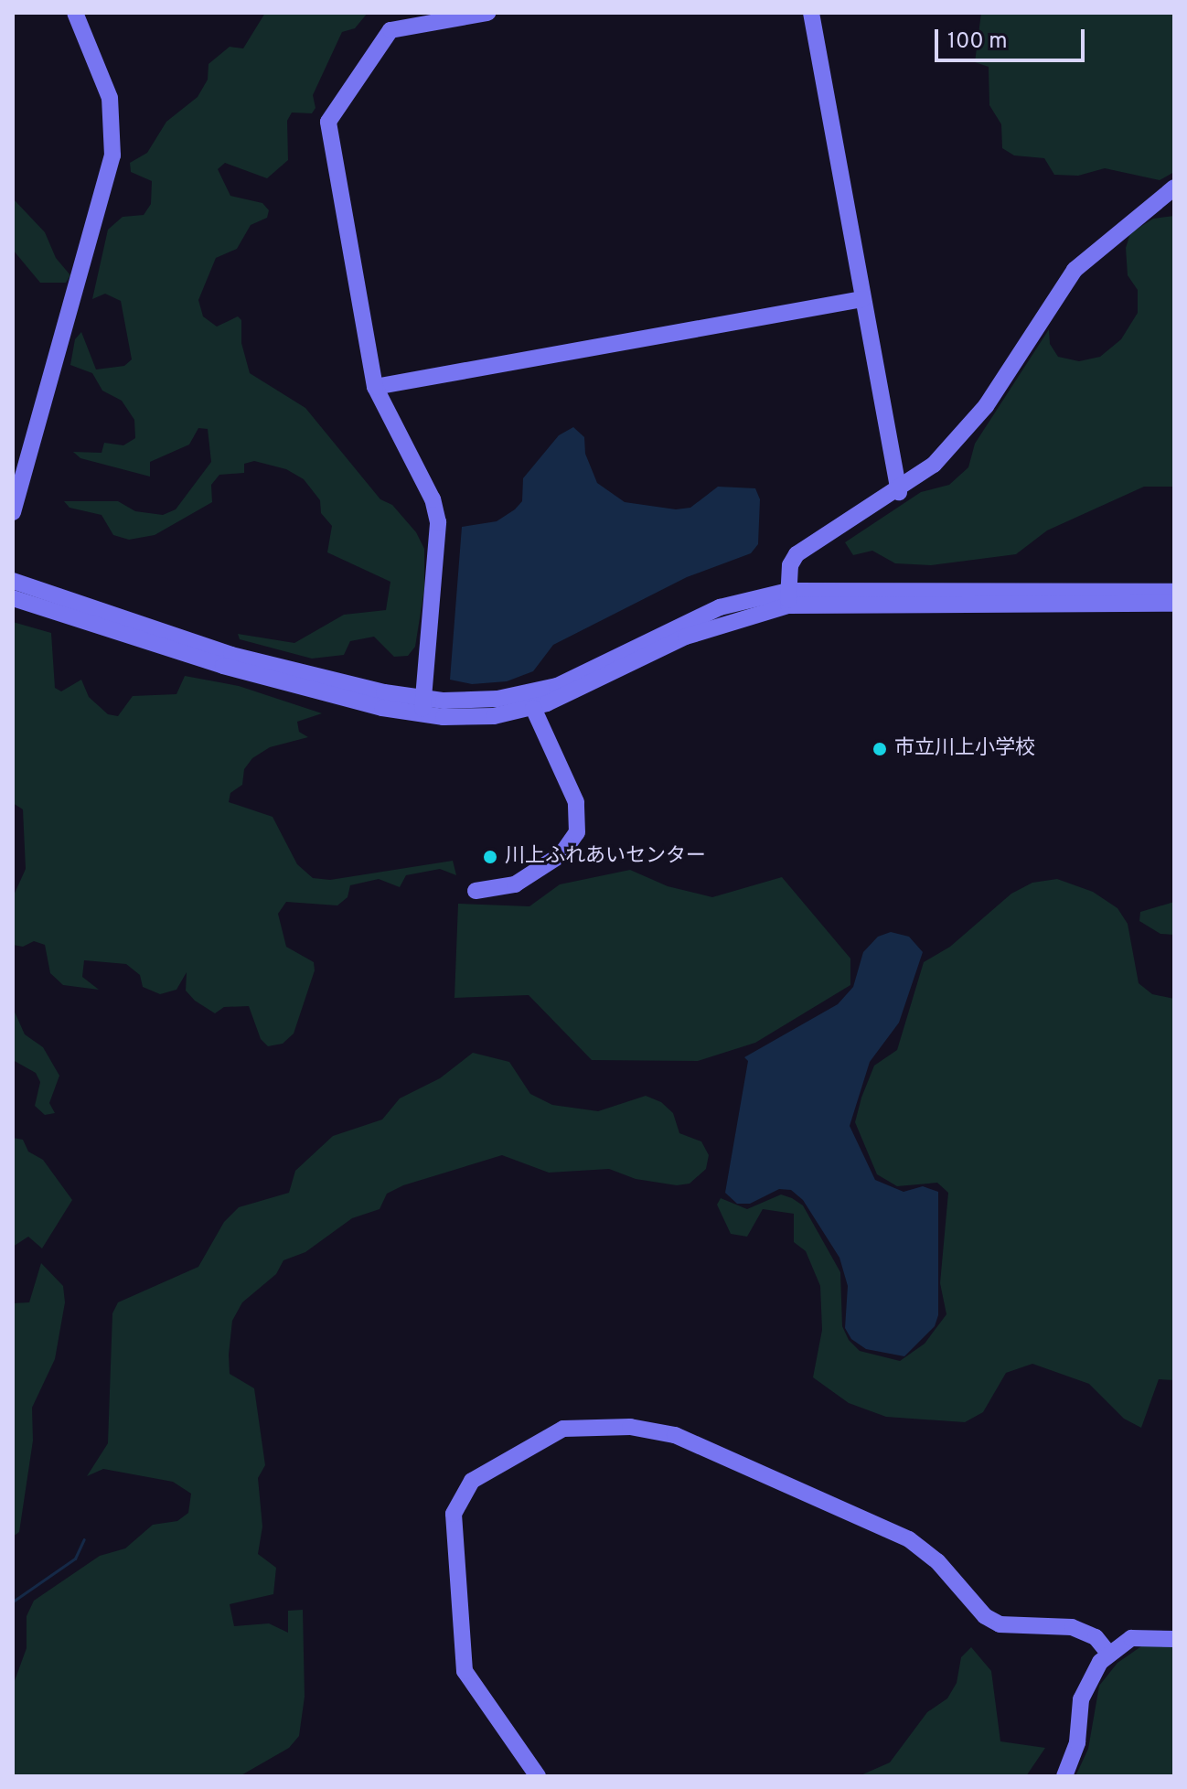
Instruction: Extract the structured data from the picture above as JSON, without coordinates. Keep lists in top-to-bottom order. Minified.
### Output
{"places":["市立川上小学校","川上ふれあいセンター"],"scale_bar":"100 m"}
